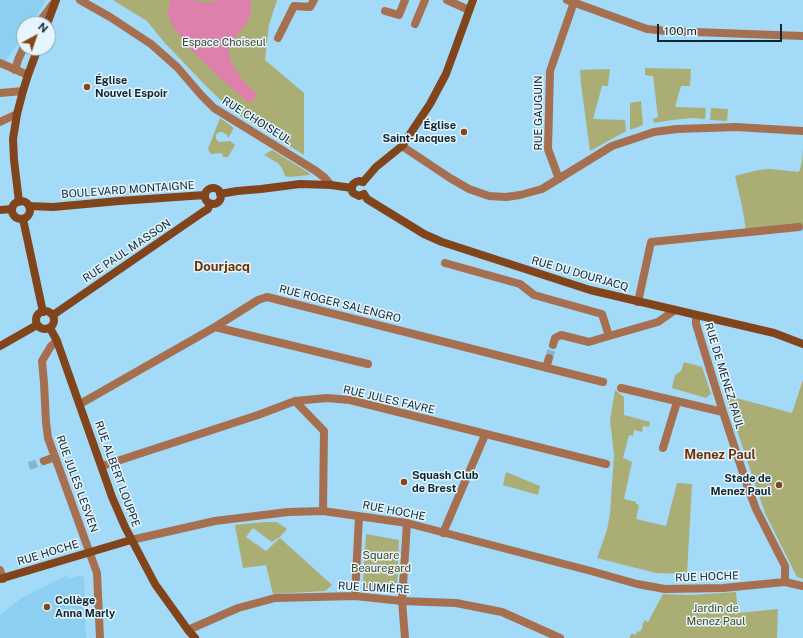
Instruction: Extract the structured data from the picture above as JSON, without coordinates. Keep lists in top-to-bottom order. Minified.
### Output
{"streets":{"main road":["BOULEVARD MONTAIGNE","RUE PAUL MASSON","RUE DU DOURJACQ","RUE ALBERT LOUPPE","RUE HOCHE"],"street":["RUE GAUGUIN","RUE CHOISEUL","RUE ROGER SALENGRO","RUE DE MENEZ PAUL","RUE JULES FAVRE","RUE JULES LESVEN","RUE LUMIÈRE"]},"crossings":[["RUE CHOISEUL","BOULEVARD MONTAIGNE"],["BOULEVARD MONTAIGNE","RUE PAUL MASSON"],["BOULEVARD MONTAIGNE","RUE DU DOURJACQ"],["RUE PAUL MASSON","RUE ALBERT LOUPPE"],["RUE DU DOURJACQ","RUE DE MENEZ PAUL"],["RUE ROGER SALENGRO","RUE ALBERT LOUPPE"],["RUE DE MENEZ PAUL","RUE HOCHE"],["RUE JULES FAVRE","RUE ALBERT LOUPPE"],["RUE ALBERT LOUPPE","RUE JULES LESVEN"],["RUE ALBERT LOUPPE","RUE HOCHE"],["RUE ALBERT LOUPPE","RUE LUMIÈRE"],["RUE JULES LESVEN","RUE HOCHE"]],"districts":["Dourjacq","Menez Paul"],"parks":["Espace Choiseul","Square Beauregard","Jardin de Menez Paul"],"places":["Église Nouvel Espoir","Église Saint-Jacques","Squash Club de Brest","Stade de Menez Paul","Collège Anna Marly"],"scale_bar":"100 m","north":"top right"}
